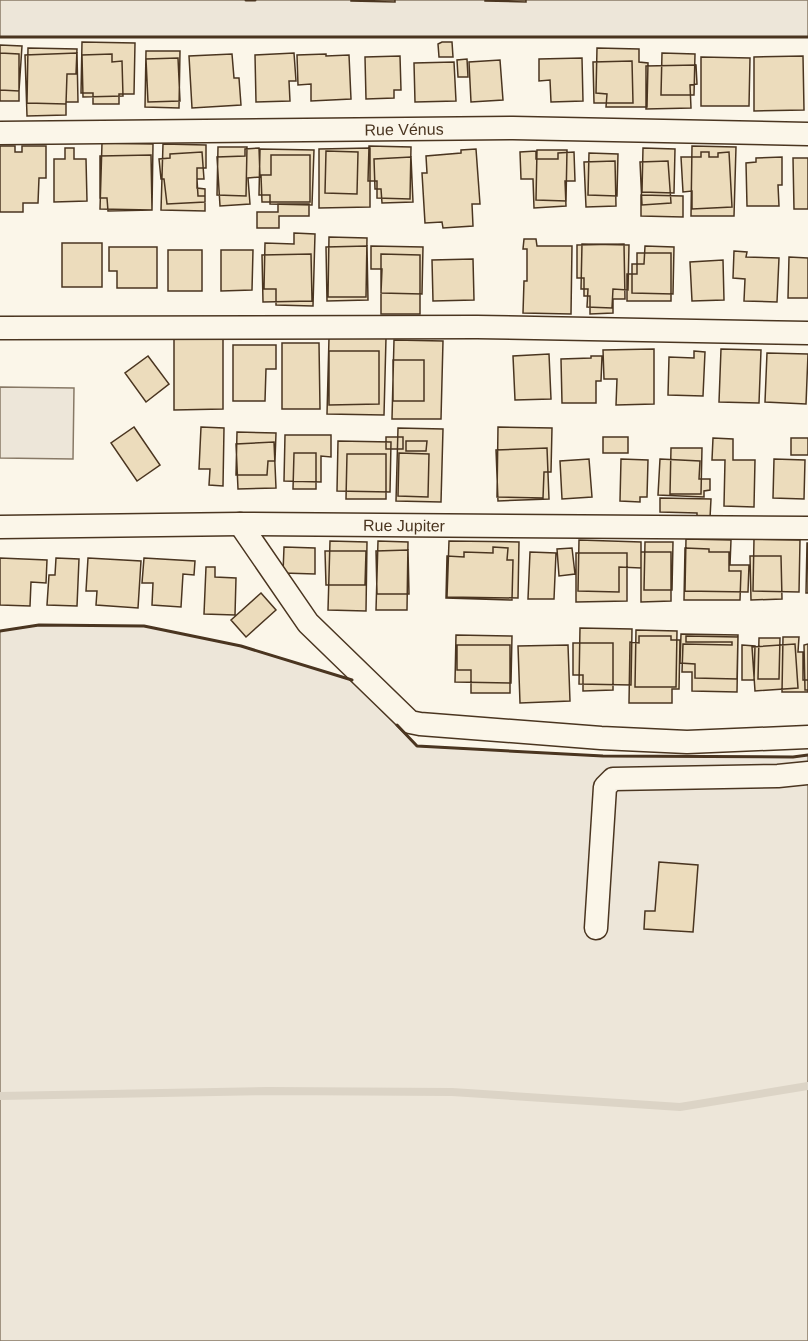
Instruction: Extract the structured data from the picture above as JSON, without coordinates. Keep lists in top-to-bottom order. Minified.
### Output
{"streets":{"street":["Rue Vénus","Rue Jupiter"]}}
